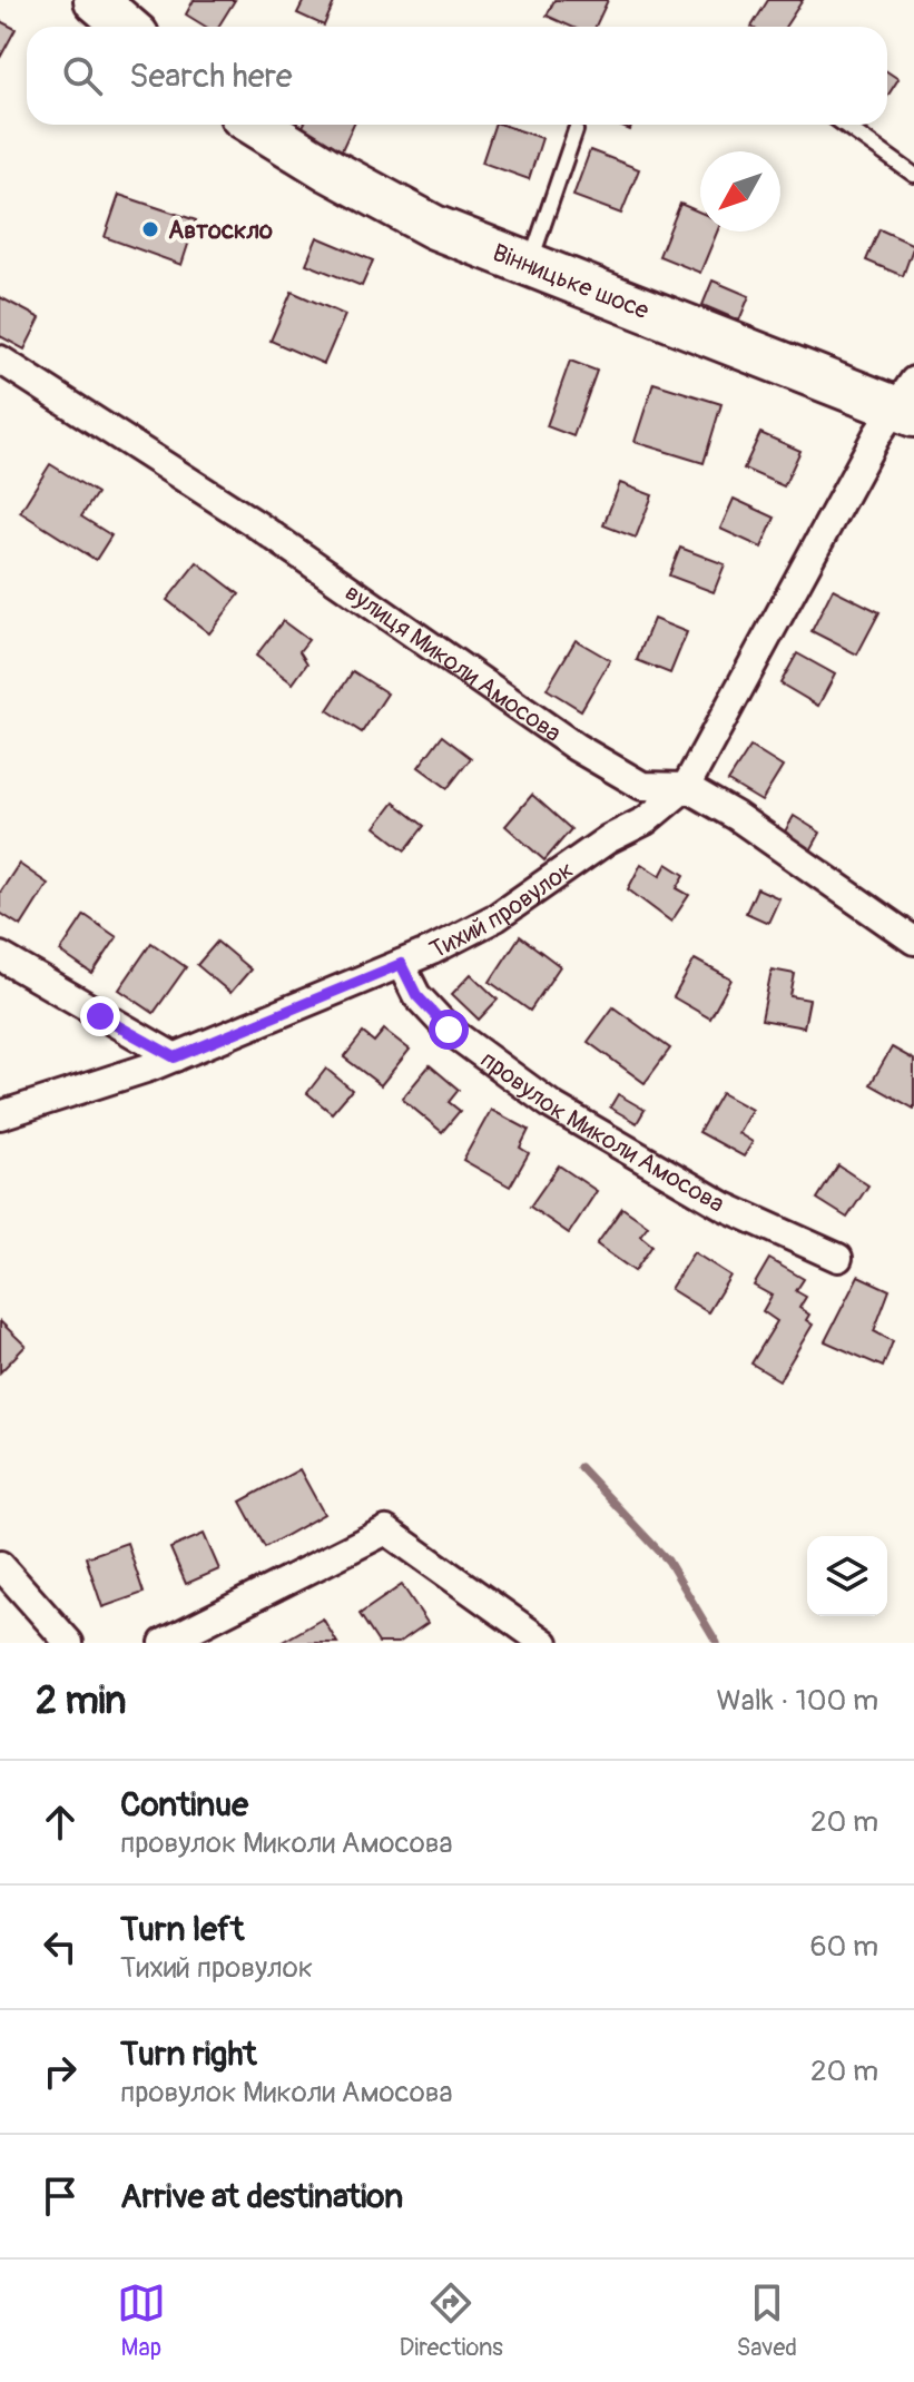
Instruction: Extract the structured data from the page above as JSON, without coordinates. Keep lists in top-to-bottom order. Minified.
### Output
{"streets":{"main road":["Вінницьке шосе"],"street":["вулиця Миколи Амосова","Тихий провулок","провулок Миколи Амосова"]},"crossings":[["вулиця Миколи Амосова","Тихий провулок"],["Тихий провулок","провулок Миколи Амосова"]],"places":["Автоскло"],"north":"bottom left","page":{"search":"Search here","heading":["2 min","Walk · 100 m"],"list":[["Continue","провулок Миколи Амосова","20 m"],["Turn left","Тихий провулок","60 m"],["Turn right","провулок Миколи Амосова","20 m"],"Arrive at destination"],"nav":["Map","Directions","Saved"]}}
